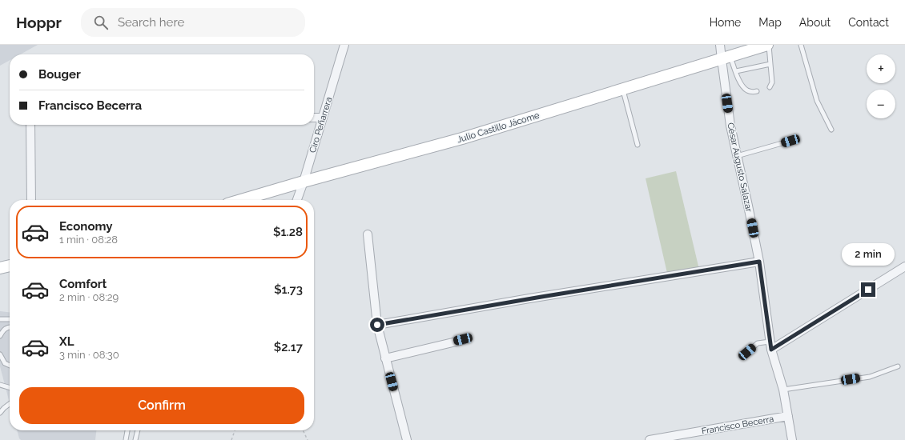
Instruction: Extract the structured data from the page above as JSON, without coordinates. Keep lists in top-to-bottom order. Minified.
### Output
{"streets":{"main road":["Julio Castillo Jácome"],"street":["Ciro Peñarrera","César Augusto Salazar","Francisco Becerra"]},"crossings":[["Ciro Peñarrera","Julio Castillo Jácome"],["Julio Castillo Jácome","César Augusto Salazar"],["César Augusto Salazar","Francisco Becerra"]],"page":{"header":"Hoppr","search":"Search here","nav":["Home","Map","About","Contact"],"map_buttons":["+","−"],"banner":["Bouger","Francisco Becerra"],"list":[{"name":"Economy","note":"1 min · 08:28","value":"$1.28"},{"name":"Comfort","note":"2 min · 08:29","value":"$1.73"},{"name":"XL","note":"3 min · 08:30","value":"$2.17"}],"bubble":"2 min","buttons":"Confirm"}}
